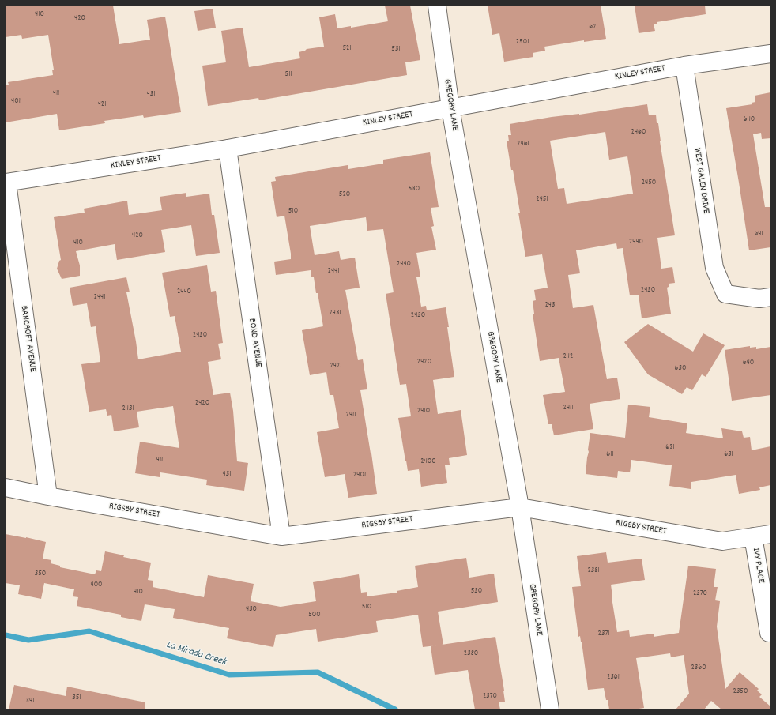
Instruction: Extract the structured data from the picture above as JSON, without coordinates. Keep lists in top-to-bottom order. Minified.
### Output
{"streets":{"street":["KINLEY STREET","GREGORY LANE","WEST GALEN DRIVE","BANCROFT AVENUE","BOND AVENUE","RIGSBY STREET","IVY PLACE"]},"crossings":[["KINLEY STREET","GREGORY LANE"],["KINLEY STREET","WEST GALEN DRIVE"],["KINLEY STREET","BANCROFT AVENUE"],["KINLEY STREET","BOND AVENUE"],["GREGORY LANE","RIGSBY STREET"],["BANCROFT AVENUE","RIGSBY STREET"],["BOND AVENUE","RIGSBY STREET"],["RIGSBY STREET","IVY PLACE"]],"water":["La Mirada Creek"],"house_numbers":["410","420","621","2501","521","531","511","411","431","401","421","640","2460","2461","2450","530","520","2451","510","641","420","2440","410","2440","2441","2430","2440","2441","2431","2431","2430","2430","2421","2420","640","2421","630","2420","2411","2431","2410","2411","621","611","631","411","2400","431","2401","2381","350","400","530","410","2370","510","430","500","2371","2380","2360","2361","2350","2370","351","341"]}
